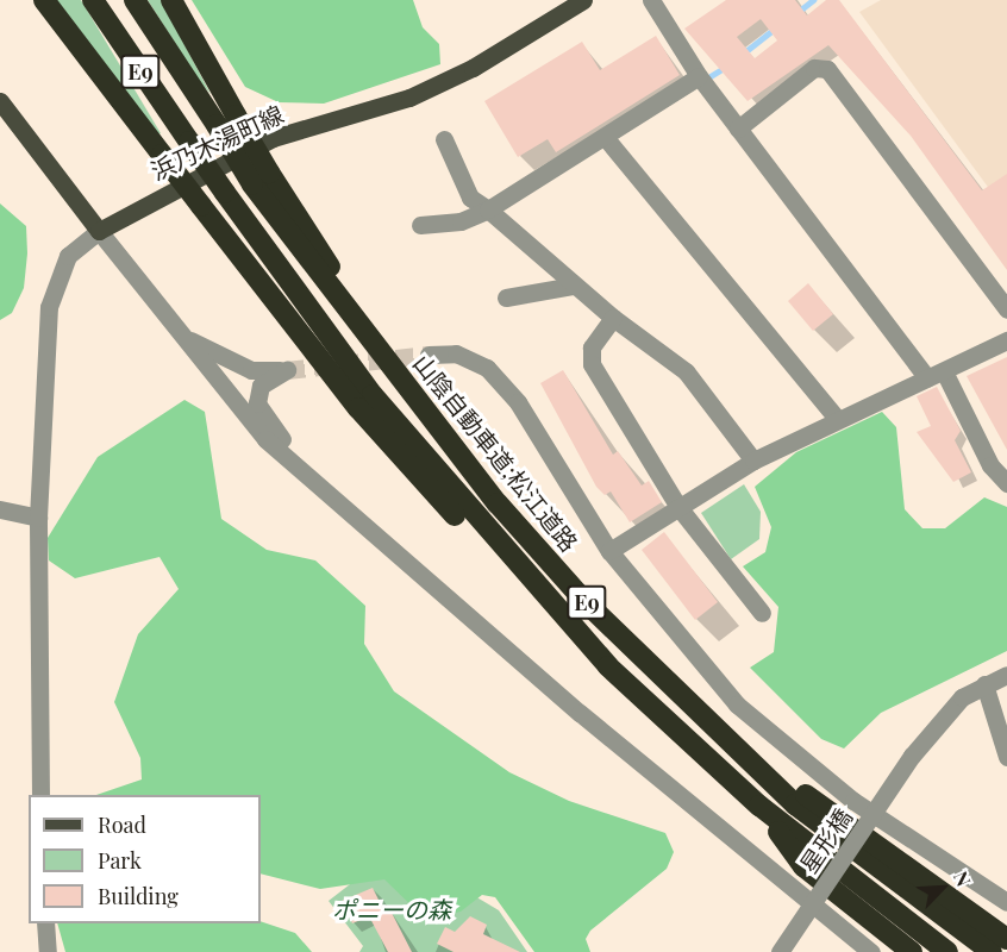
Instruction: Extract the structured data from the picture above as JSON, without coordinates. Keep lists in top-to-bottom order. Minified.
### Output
{"streets":{"highway":["E9","山陰自動車道;松江道路"],"main road":["浜乃木湯町線"],"street":["星形橋"]},"crossings":[["E9","山陰自動車道;松江道路"]],"parks":["ポニーの森"],"legend":["Road","Park","Building"],"north":"top right"}
